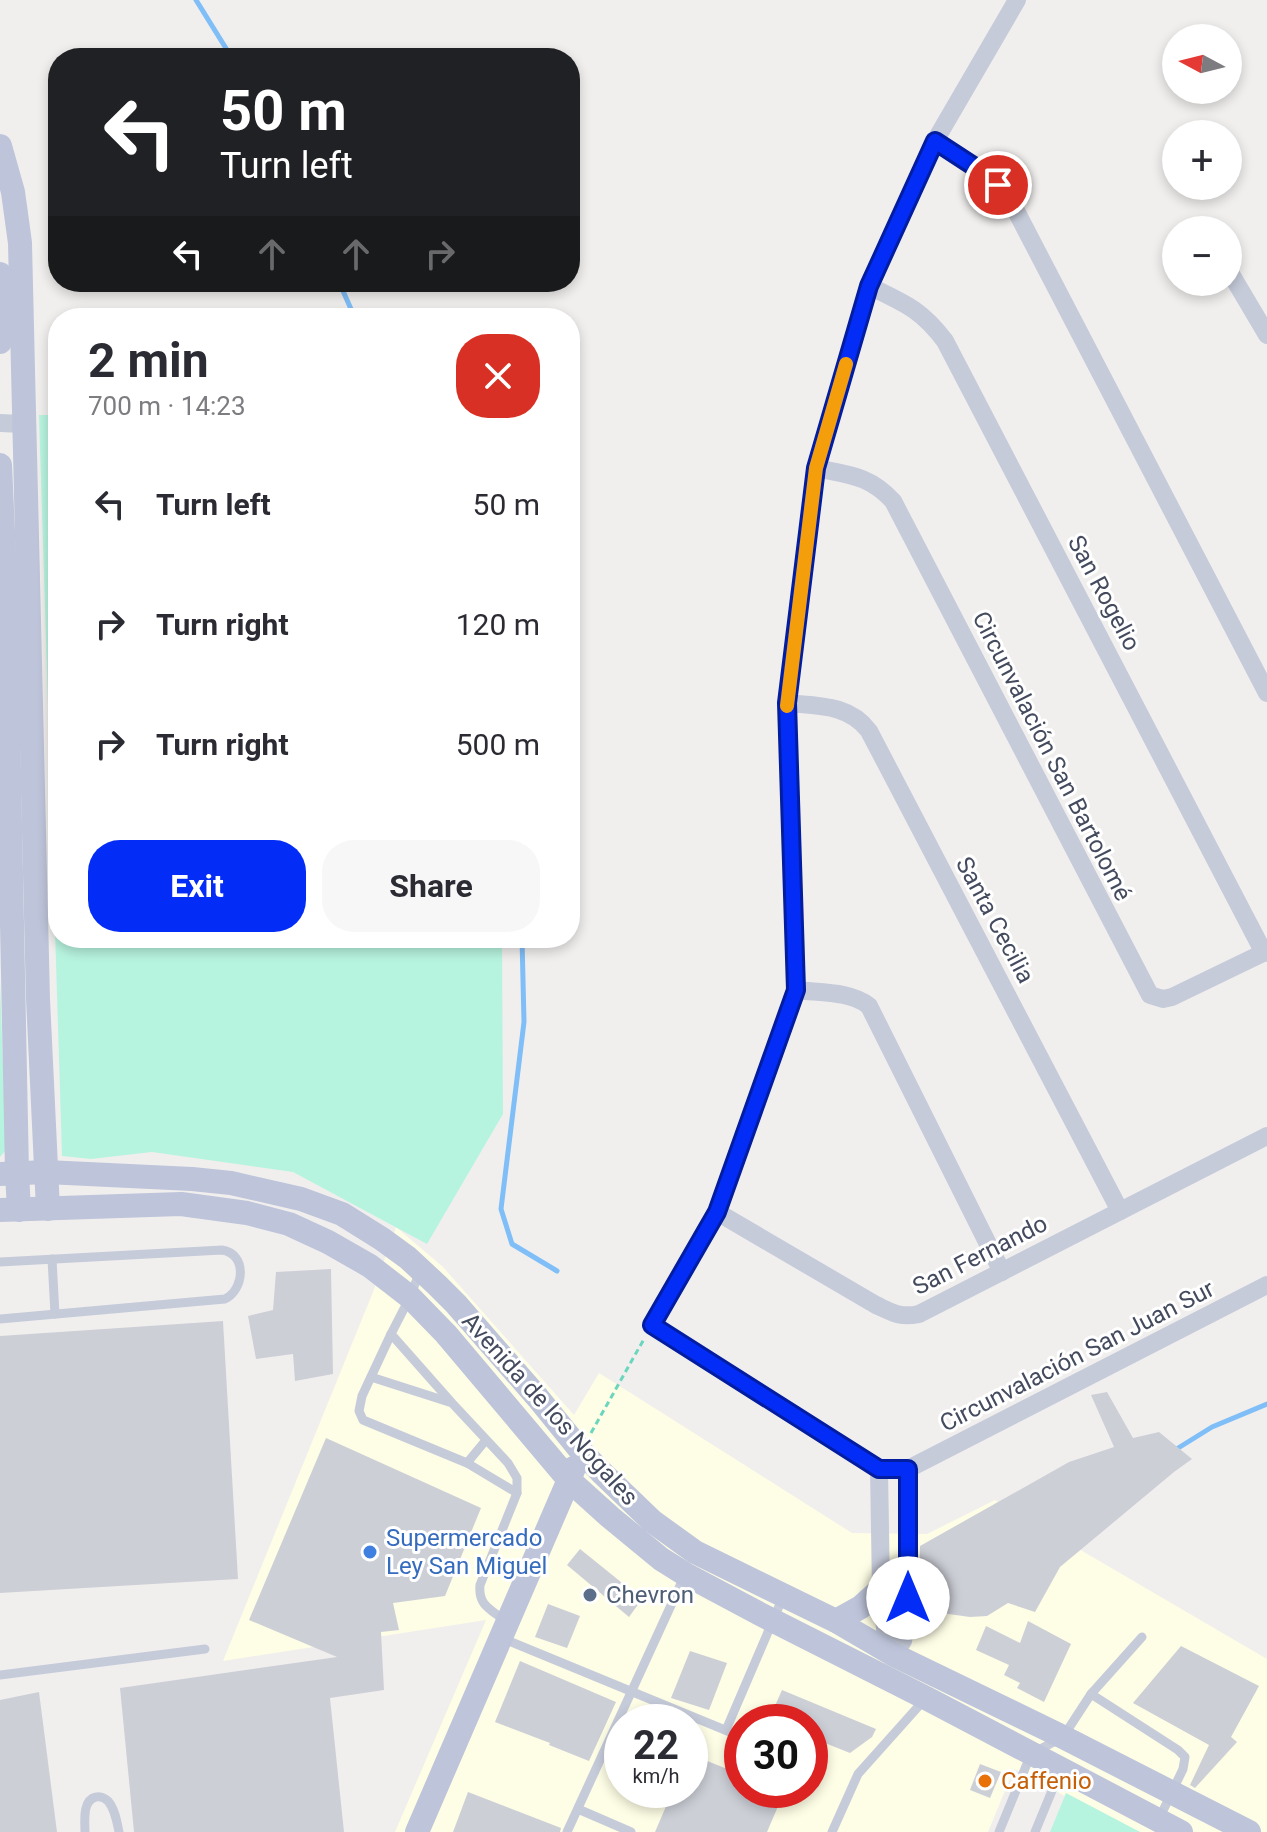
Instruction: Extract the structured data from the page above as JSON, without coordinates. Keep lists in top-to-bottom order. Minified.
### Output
{"streets":{"main road":["Avenida de los Nogales"],"street":["San Rogelio","Circunvalación San Bartolomé","Santa Cecilia","San Fernando","Circunvalación San Juan Sur"]},"crossings":[["San Rogelio","Circunvalación San Bartolomé"],["Santa Cecilia","San Fernando"]],"places":["Supermercado Ley San Miguel","Chevron","Caffenio"],"north":"left","page":{"map_buttons":["+","−"],"turn":["50 m","Turn left"],"heading":["2 min","700 m · 14:23"],"list":[{"name":"Turn left","value":"50 m"},{"name":"Turn right","value":"120 m"},{"name":"Turn right","value":"500 m"}],"buttons":["Exit","Share"],"speed":"22 km/h","limit":"30"}}
